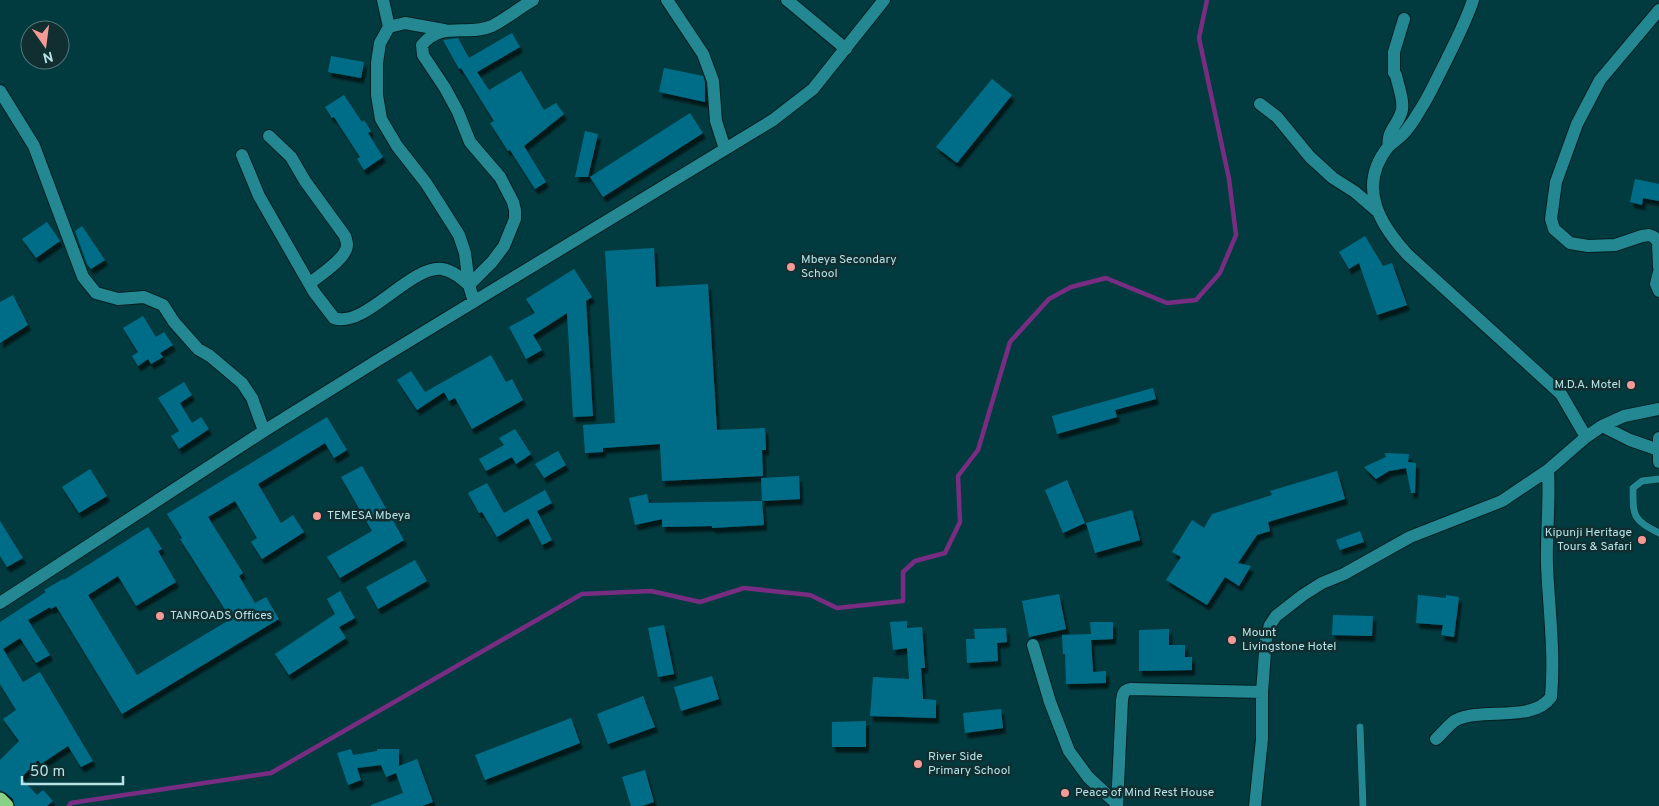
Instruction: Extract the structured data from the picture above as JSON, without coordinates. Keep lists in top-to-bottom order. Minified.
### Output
{"places":["Mbeya Secondary School","M.D.A. Motel","TEMESA Mbeya","Kipunji Heritage Tours & Safari","TANROADS Offices","Mount Livingstone Hotel","River Side Primary School","Peace of Mind Rest House"],"scale_bar":"50 m","north":"bottom"}
